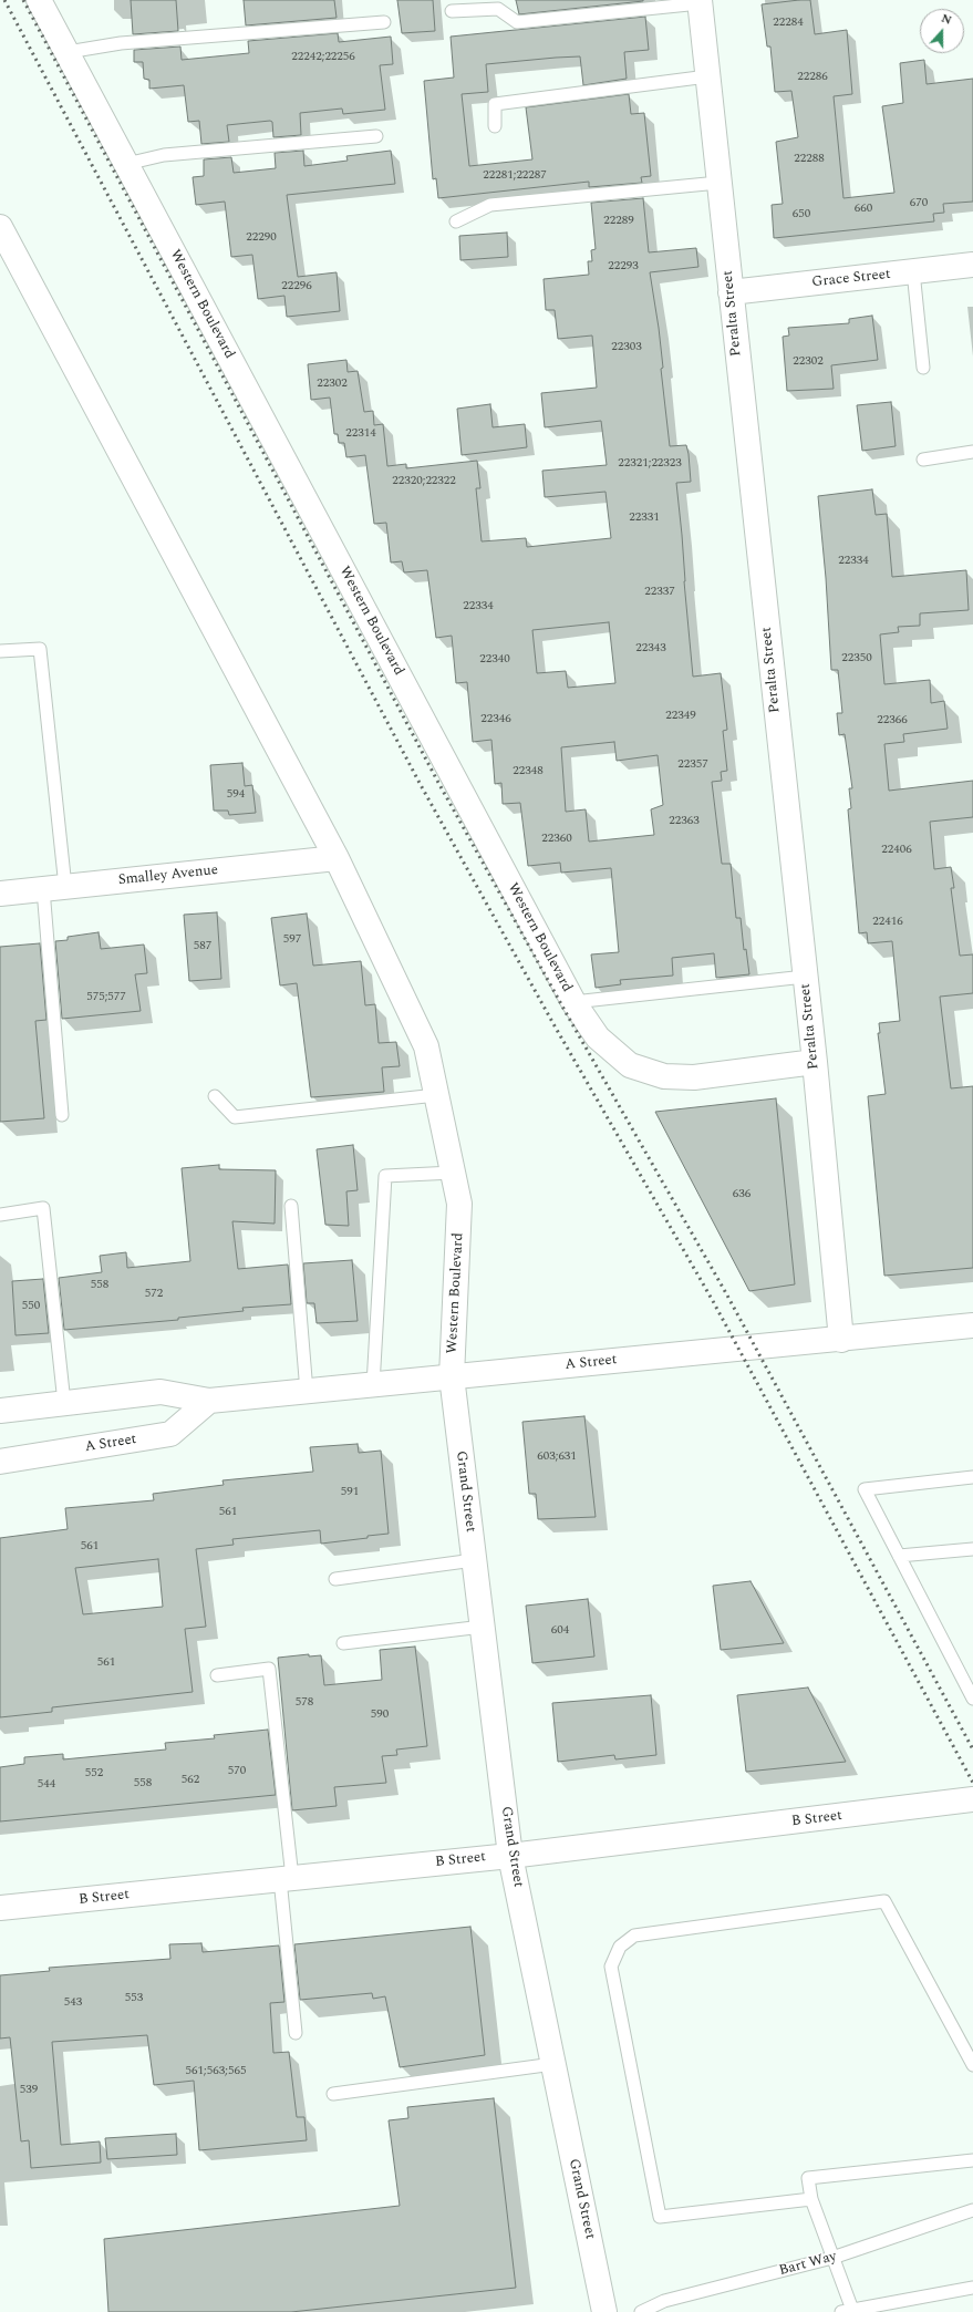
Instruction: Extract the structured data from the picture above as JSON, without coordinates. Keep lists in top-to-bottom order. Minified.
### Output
{"streets":{"street":["Grace Street","Western Boulevard","Peralta Street","Smalley Avenue","A Street","Grand Street","B Street"],"lane":["Bart Way"]},"crossings":[["Grace Street","Peralta Street"],["Western Boulevard","Peralta Street"],["Western Boulevard","Smalley Avenue"],["Western Boulevard","A Street"],["Western Boulevard","Grand Street"],["Peralta Street","A Street"],["A Street","Grand Street"],["Grand Street","B Street"]],"house_numbers":["22284","22242;22256","22286","22288","22281;22287","670","660","650","22289","22290","22293","22296","22303","22302","22302","22314","22321;22323","22320;22322","22331","22334","22337","22334","22343","22350","22340","22349","22346","22366","22357","22348","594","22363","22360","22406","22416","597","587","575;577","636","558","572","550","603;631","591","561","561","604","561","578","590","570","552","562","558","544","553","543","561;563;565","539"],"north":"top"}
